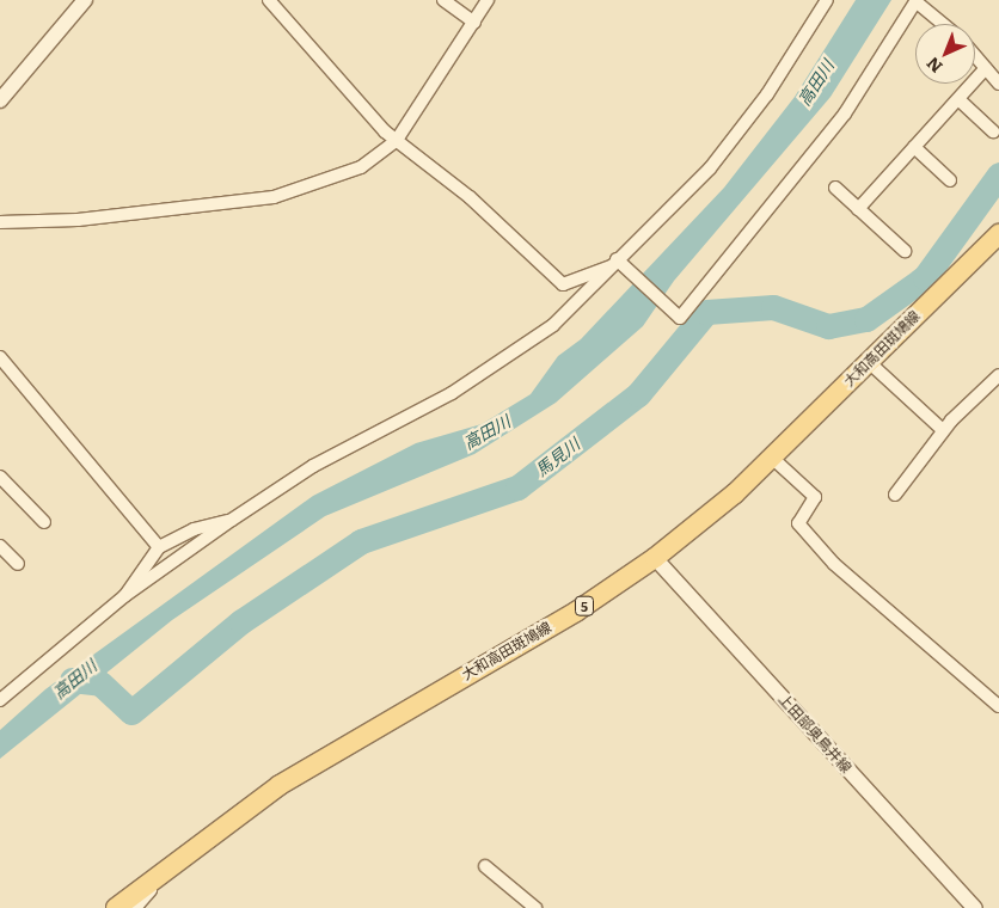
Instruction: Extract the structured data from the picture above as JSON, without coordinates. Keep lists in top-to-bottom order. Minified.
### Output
{"streets":{"main road":["大和高田斑鳩線","5"],"street":["上田部奥鳥井線"]},"crossings":[["大和高田斑鳩線","上田部奥鳥井線"]],"water":["高田川","馬見川"],"north":"bottom left"}
